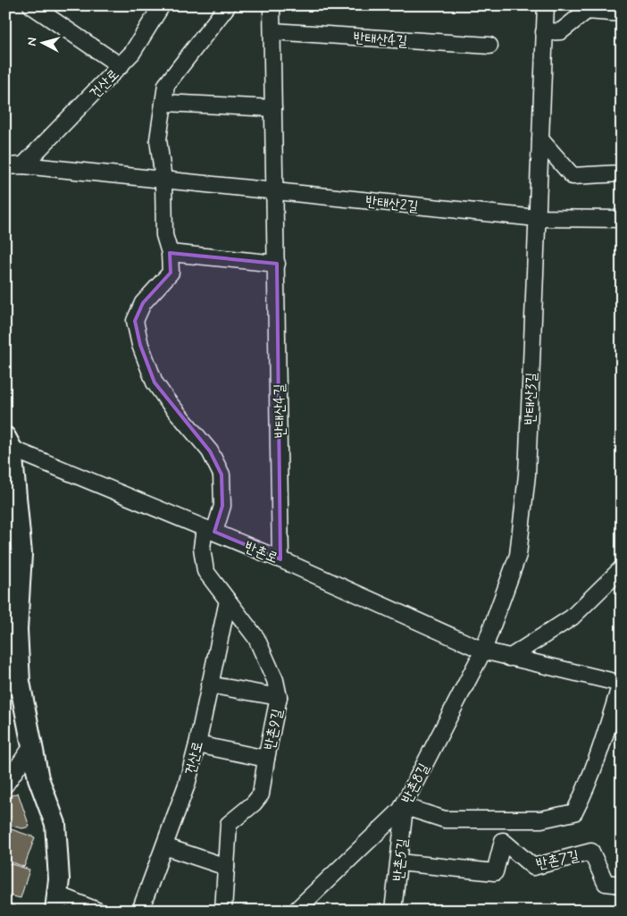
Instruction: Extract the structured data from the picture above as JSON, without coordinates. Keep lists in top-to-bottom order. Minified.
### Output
{"streets":{"street":["반태산4길","건산로","반태산2길","반태산3길","반촌로","반촌9길","반촌8길","반촌7길","반촌5길"]},"crossings":[["반태산4길","반태산2길"],["반태산4길","반촌로"],["건산로","반태산2길"],["건산로","반촌9길"],["반태산2길","반태산3길"],["반태산3길","반촌로"],["반태산3길","반촌8길"],["반촌로","반촌9길"],["반촌로","반촌8길"],["반촌8길","반촌5길"],["반촌7길","반촌5길"]],"north":"left"}
